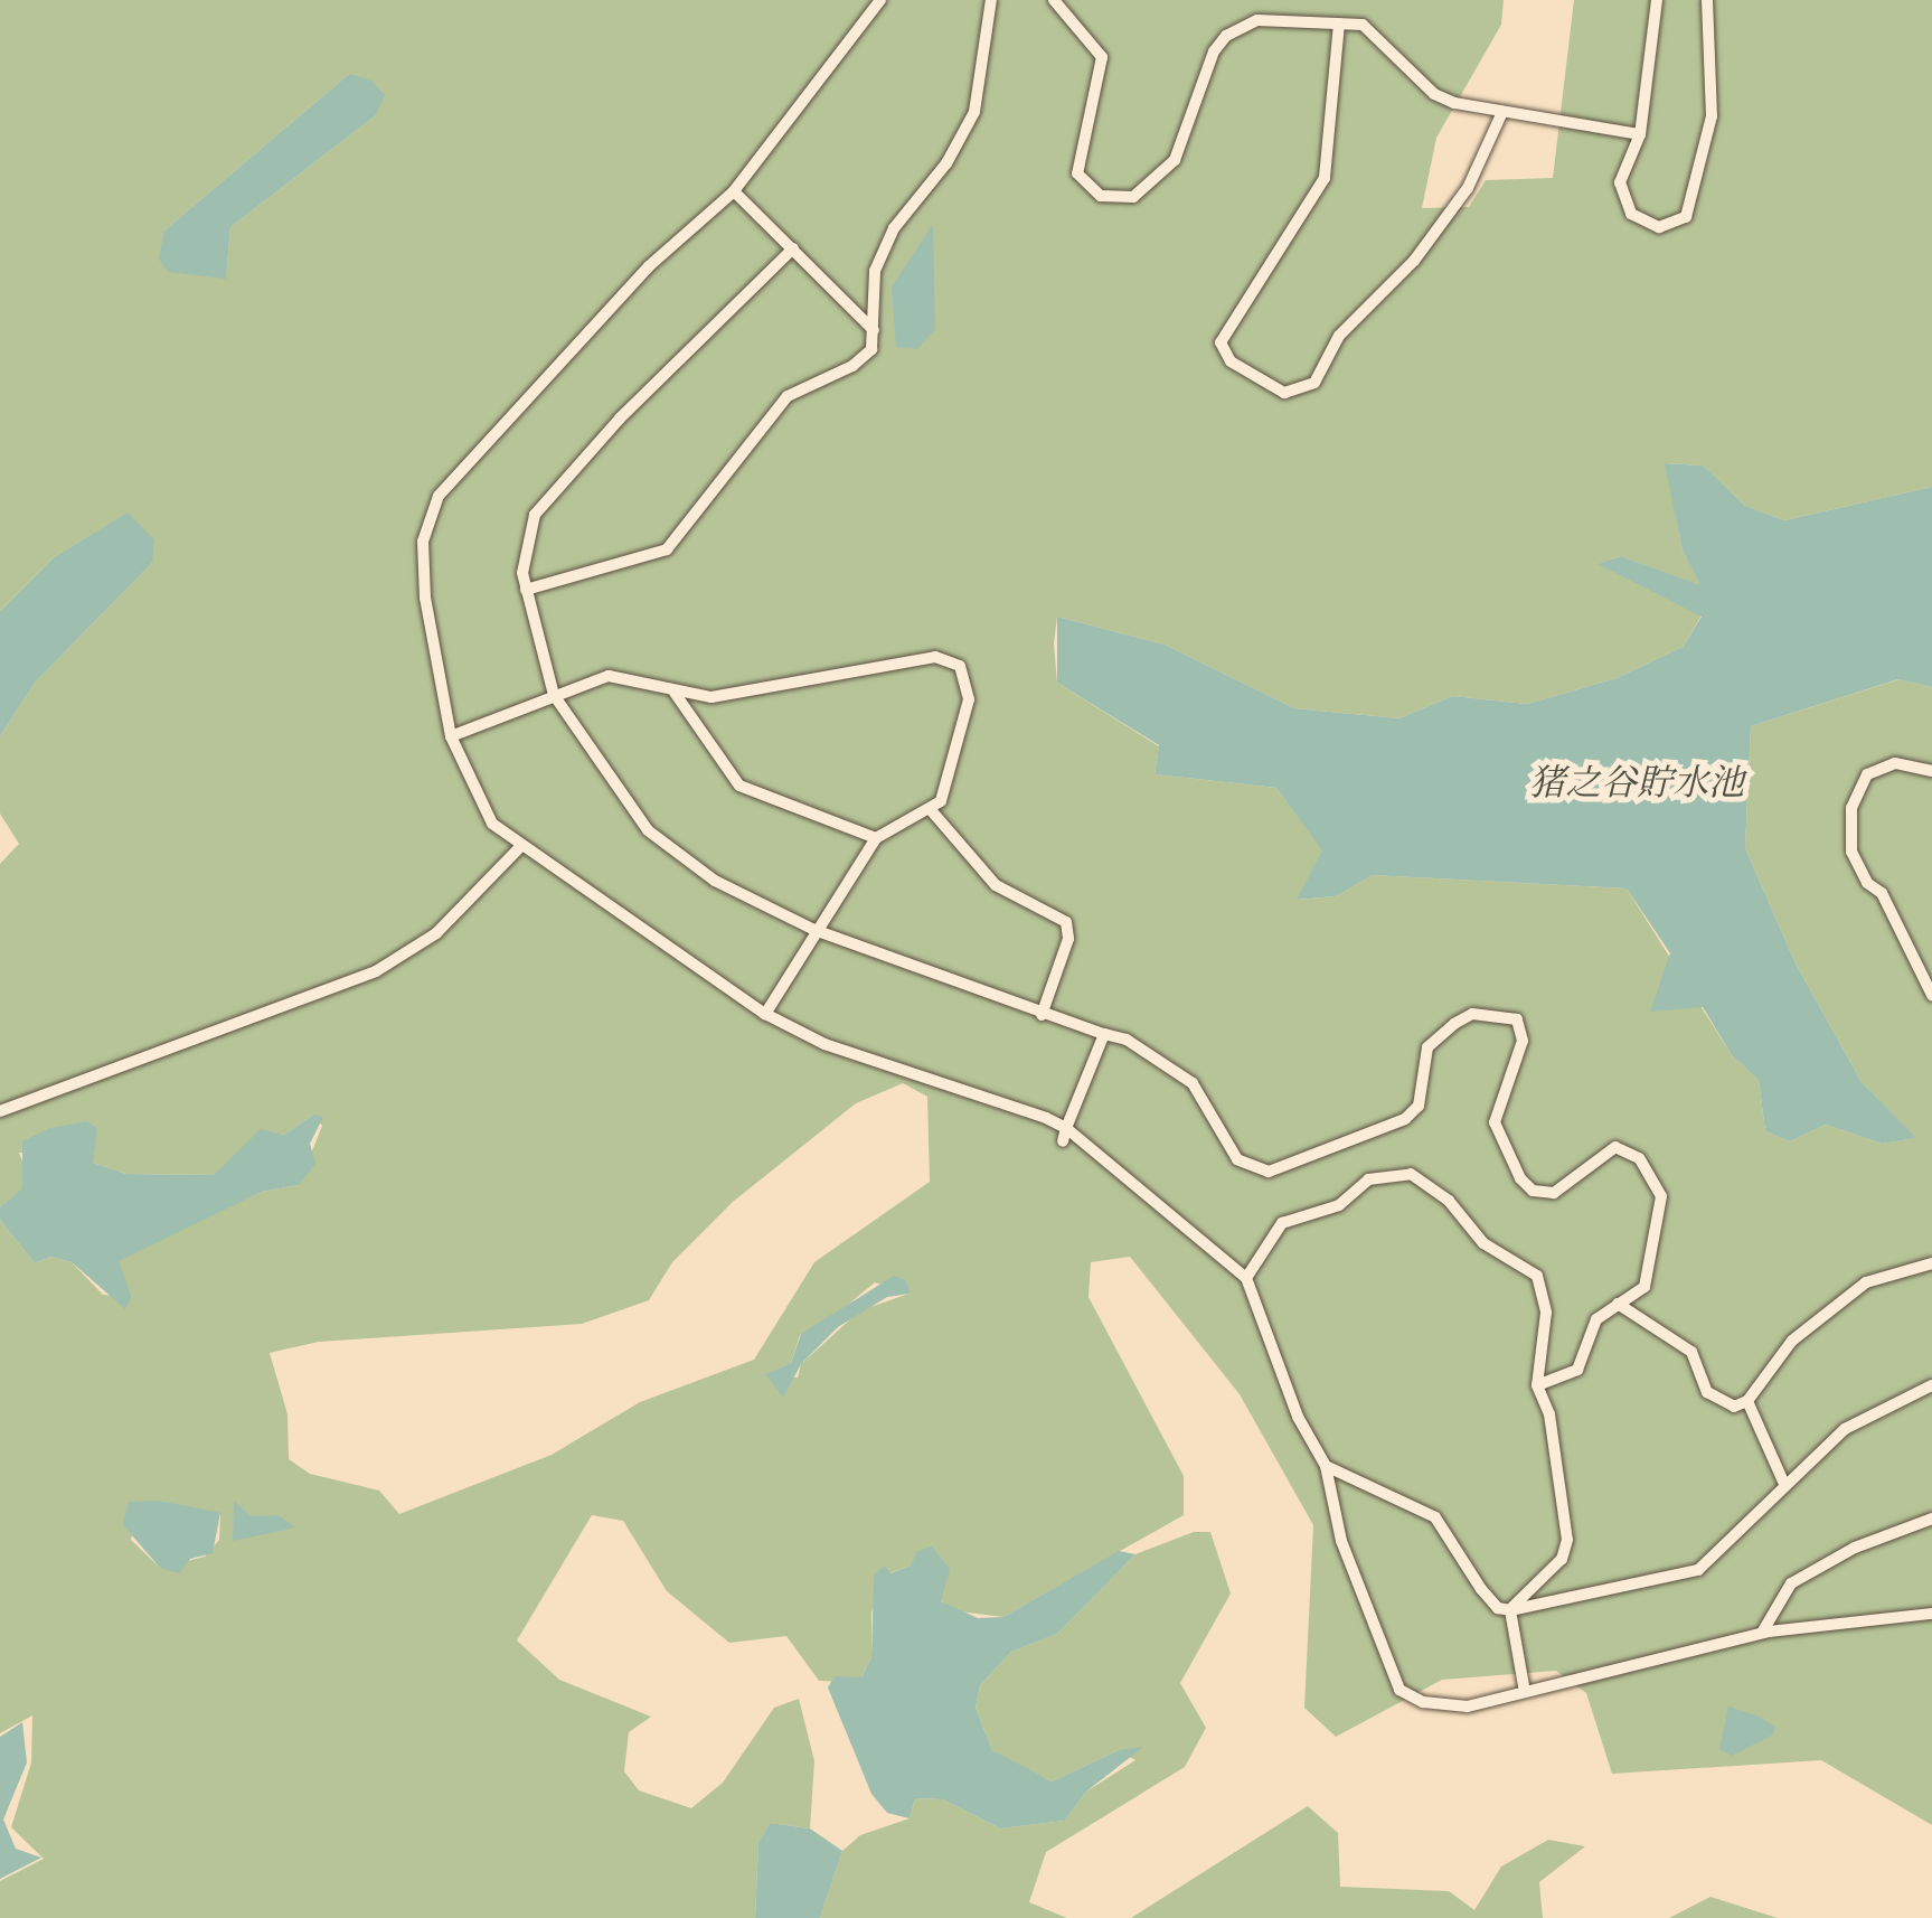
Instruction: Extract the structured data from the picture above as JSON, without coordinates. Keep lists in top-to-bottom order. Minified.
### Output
{"water":["猪之谷貯水池"]}
